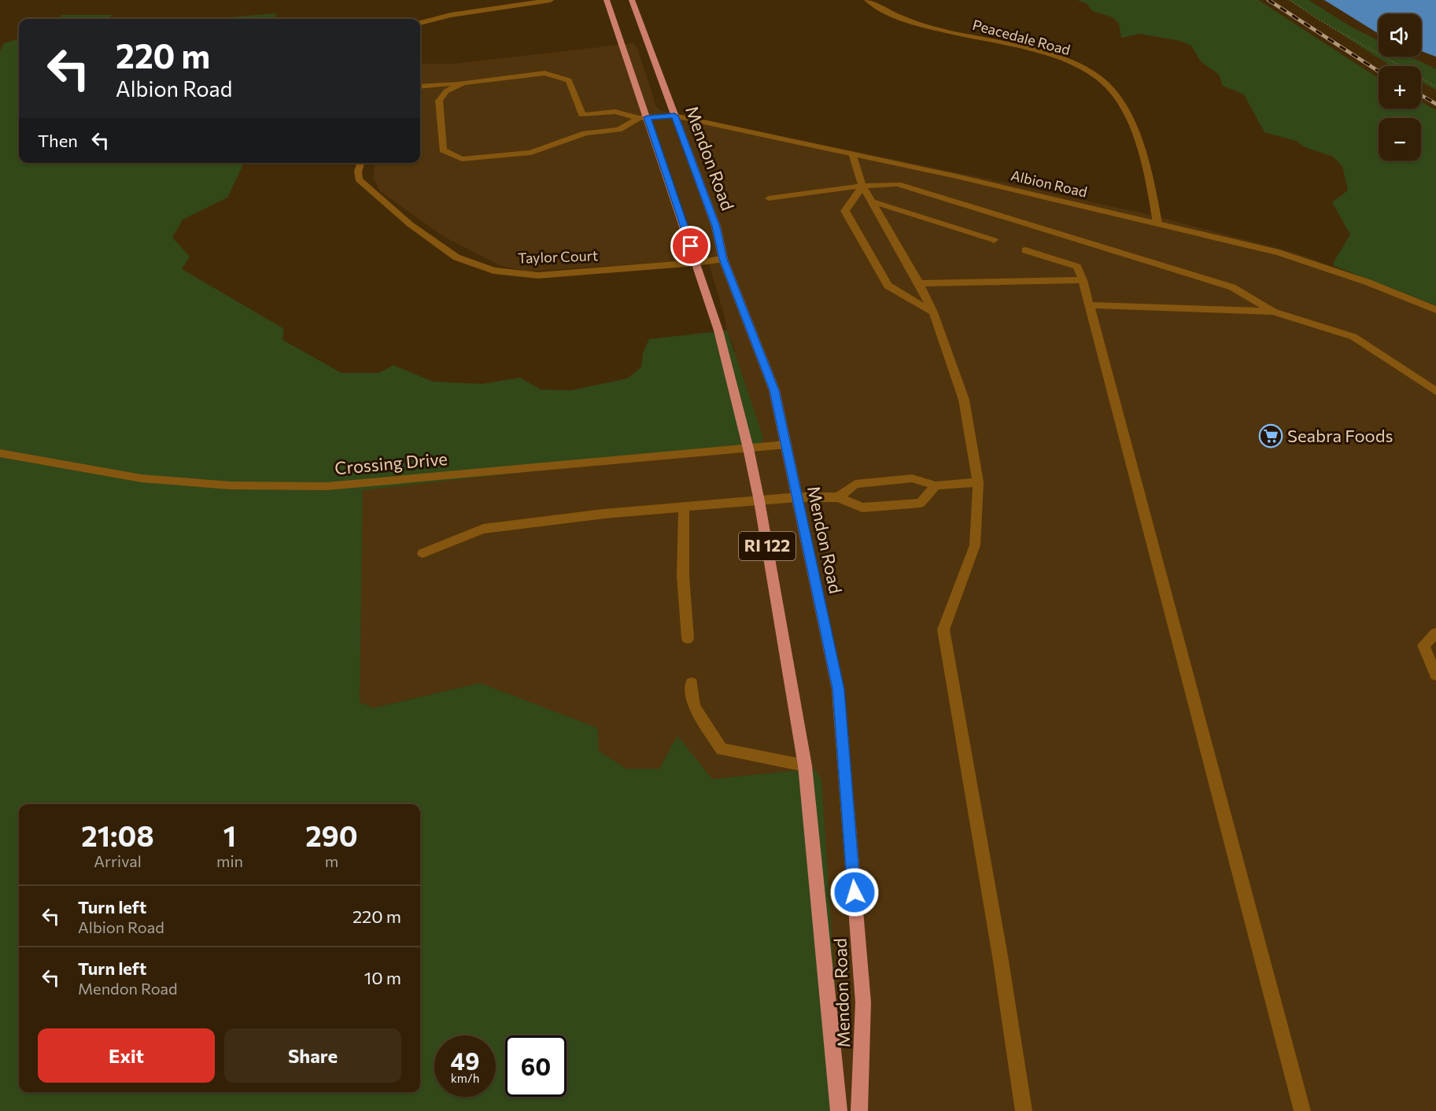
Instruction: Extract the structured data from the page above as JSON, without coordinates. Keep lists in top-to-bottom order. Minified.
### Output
{"streets":{"main road":["Mendon Road","RI 122"],"street":["Peacedale Road","Albion Road","Taylor Court","Crossing Drive"]},"crossings":[["Peacedale Road","Albion Road"],["Mendon Road","Albion Road"],["Mendon Road","Taylor Court"],["Mendon Road","Crossing Drive"]],"places":{"supermarket":["Seabra Foods"]},"page":{"map_buttons":["+","−"],"turn":["220 m","Albion Road"],"then":"Then","eta":["21:08","Arrival","1","min","290","m"],"list":[{"name":"Turn left","note":"Albion Road","value":"220 m"},{"name":"Turn left","note":"Mendon Road","value":"10 m"}],"buttons":["Exit","Share"],"speed":"49 km/h","limit":"60"}}
